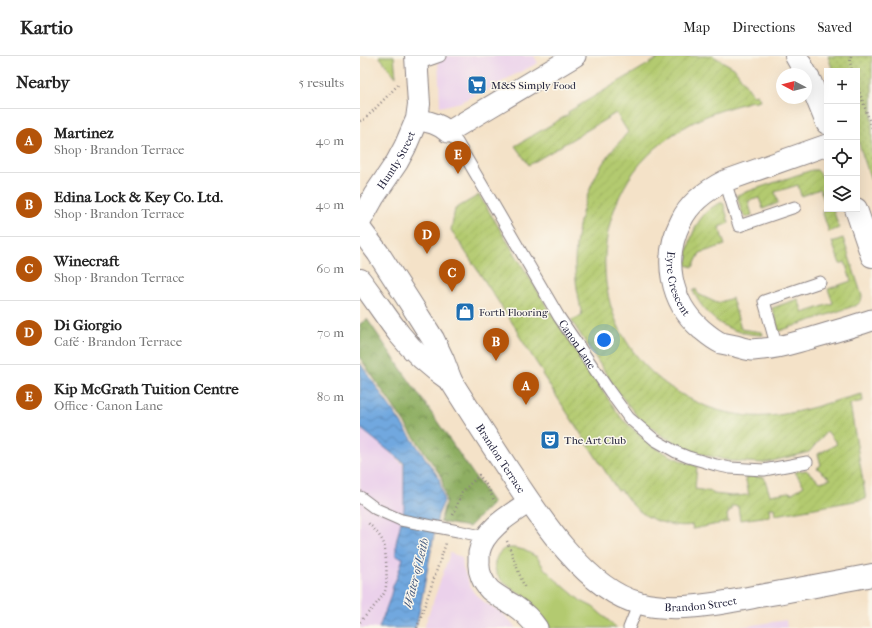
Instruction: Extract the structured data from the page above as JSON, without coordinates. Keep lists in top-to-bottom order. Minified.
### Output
{"streets":{"street":["Huntly Street","Eyre Crescent","Canon Lane","Brandon Terrace","Brandon Street"]},"crossings":[["Huntly Street","Canon Lane"],["Brandon Terrace","Brandon Street"]],"water":["Water of Leith"],"places":{"supermarket":["M&S Simply Food"],"shop":["Forth Flooring"],"theatre":["The Art Club"]},"north":"left","page":{"header":"Kartio","nav":["Map","Directions","Saved"],"heading":["Nearby","5 results"],"map_buttons":["+","−"],"list":[{"mark":"A","name":"Martinez","note":"Shop · Brandon Terrace","value":"40 m"},{"mark":"B","name":"Edina Lock & Key Co. Ltd.","note":"Shop · Brandon Terrace","value":"40 m"},{"mark":"C","name":"Winecraft","note":"Shop · Brandon Terrace","value":"60 m"},{"mark":"D","name":"Di Giorgio","note":"Café · Brandon Terrace","value":"70 m"},{"mark":"E","name":"Kip McGrath Tuition Centre","note":"Office · Canon Lane","value":"80 m"}],"pins":["E","D","C","B","A"]}}
